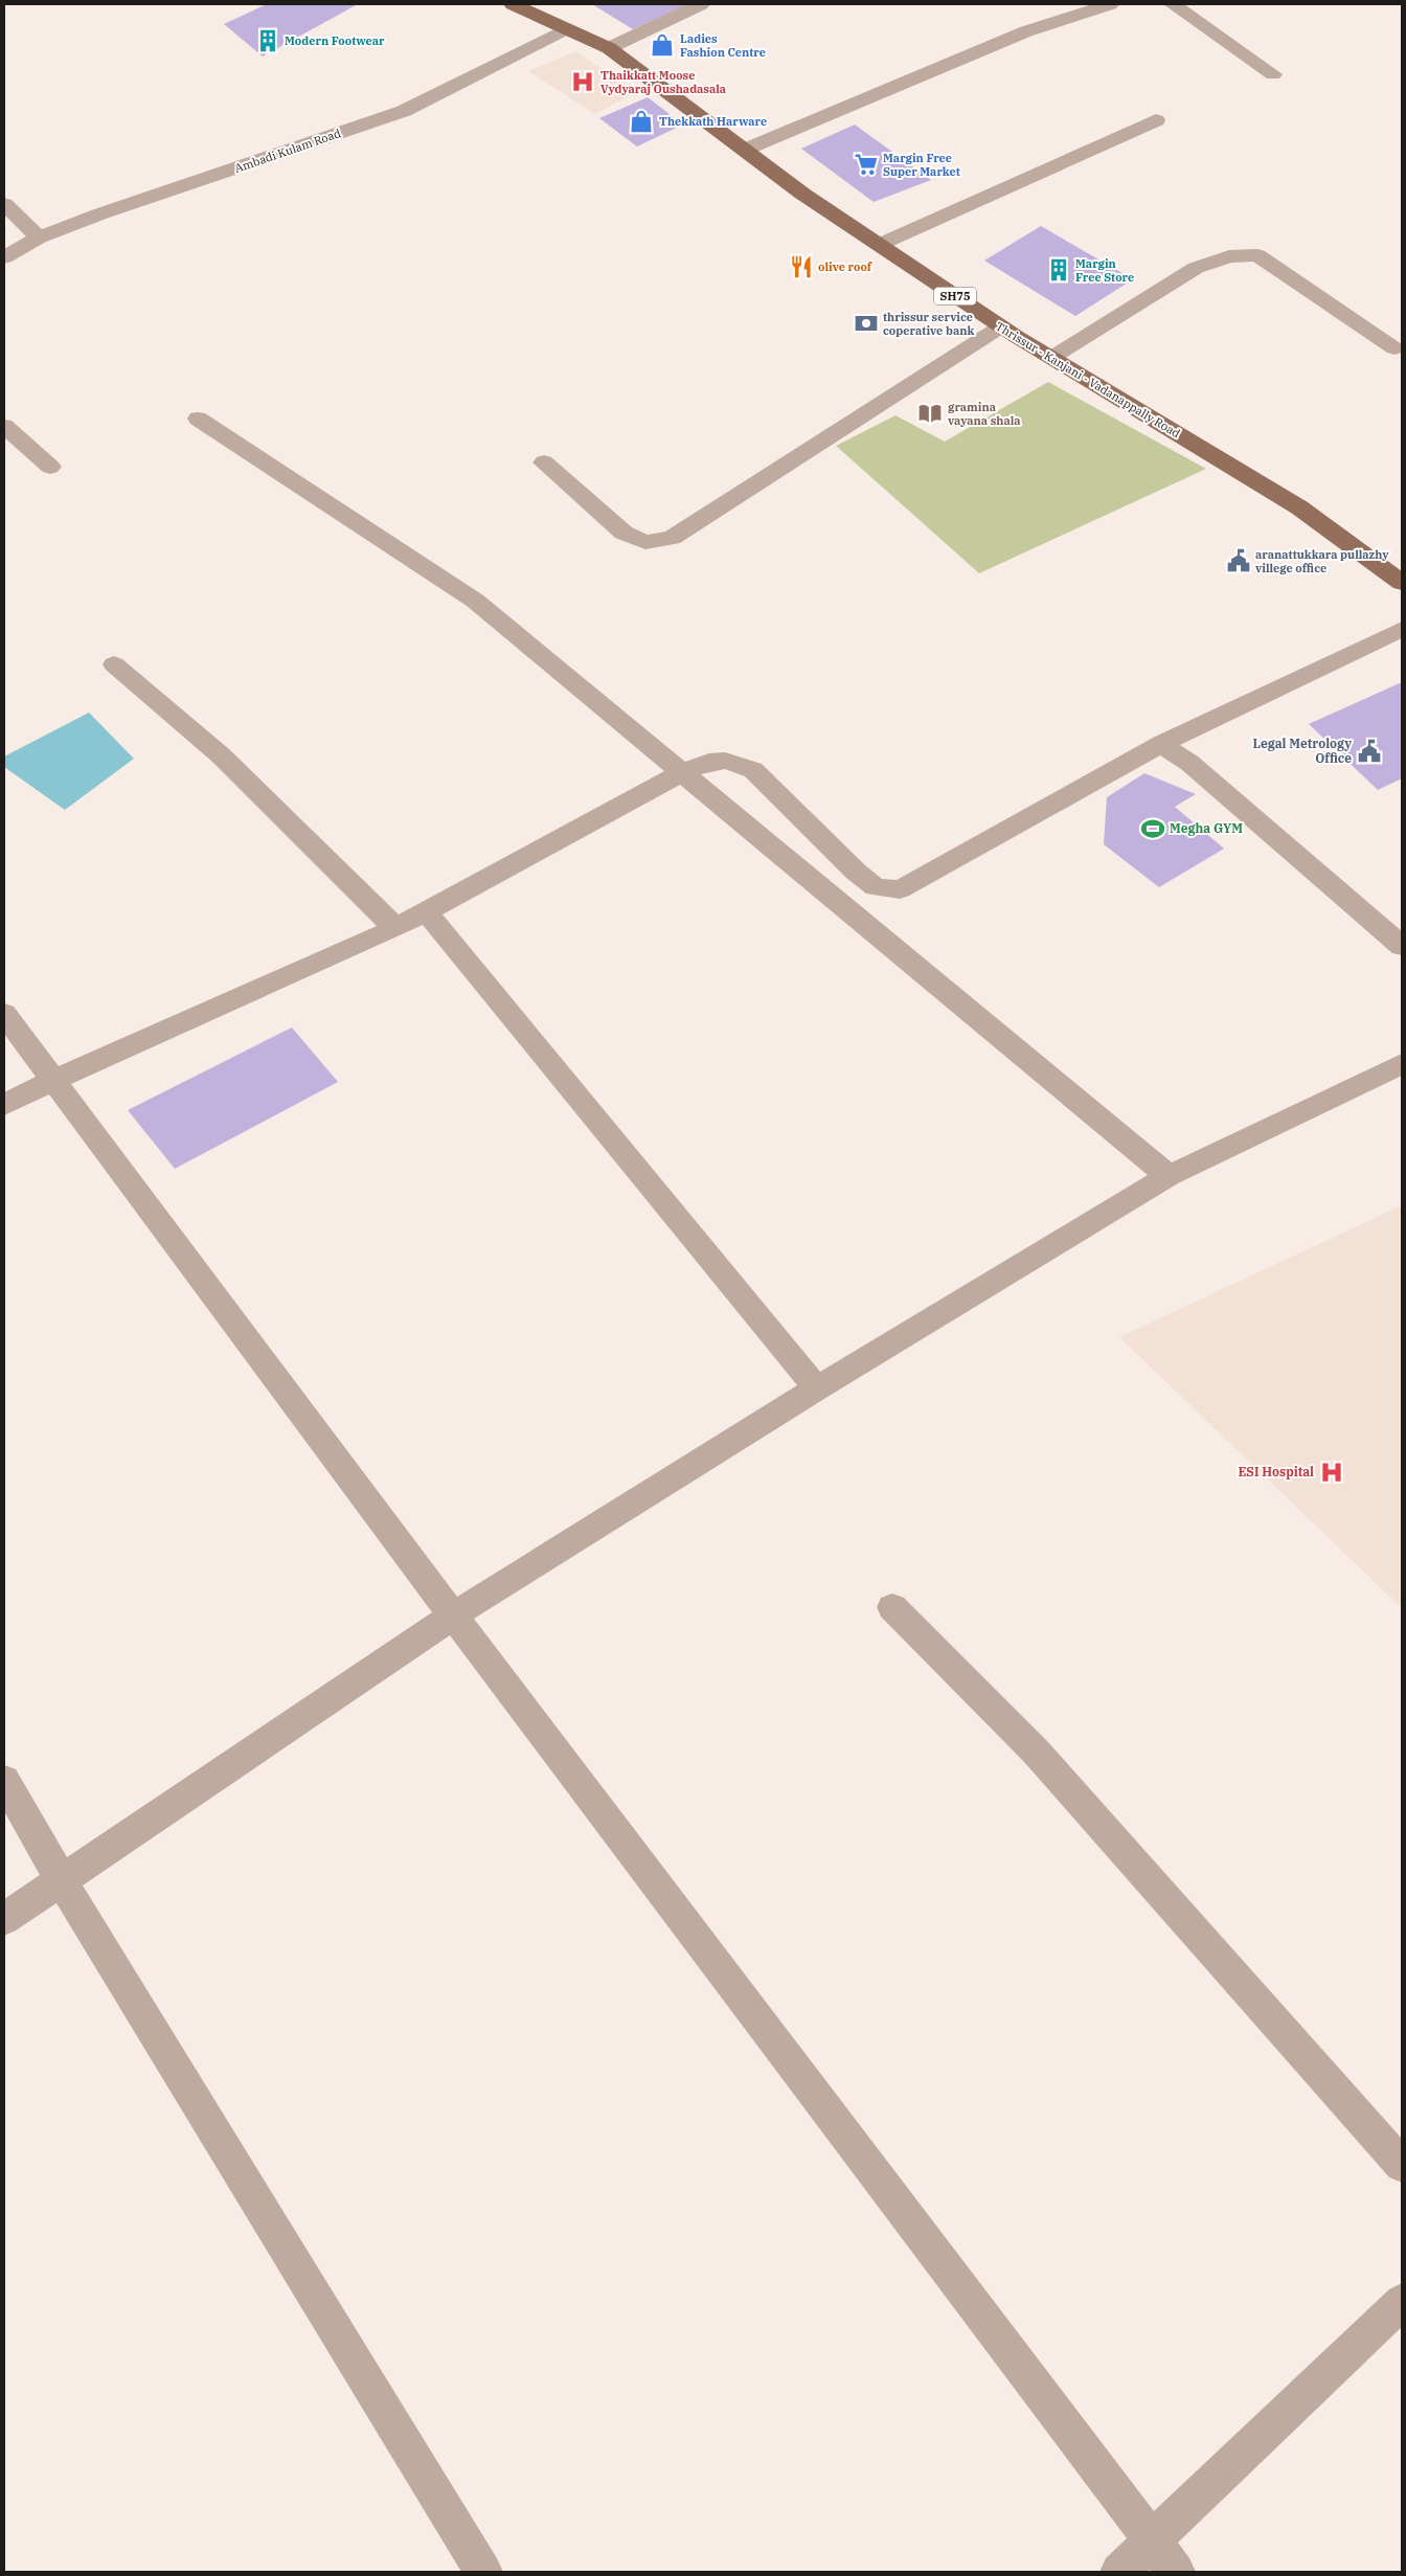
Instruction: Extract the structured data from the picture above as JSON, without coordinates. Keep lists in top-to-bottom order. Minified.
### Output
{"streets":{"main road":["SH75","Thrissur - Kanjani - Vadanappally Road"],"street":["Ambadi Kulam Road"]},"crossings":[["Ambadi Kulam Road","Thrissur - Kanjani - Vadanappally Road"]],"places":{"building":["Modern Footwear","Margin Free Store"],"shop":["Ladies Fashion Centre","Thekkath Harware"],"hospital":["Thaikkatt Moose Vydyaraj Oushadasala","ESI Hospital"],"supermarket":["Margin Free Super Market"],"restaurant":["olive roof"],"bank":["thrissur service coperative bank"],"library":["gramina vayana shala"],"public building":["aranattukkara pullazhy villege office","Legal Metrology Office"],"sports":["Megha GYM"]}}
